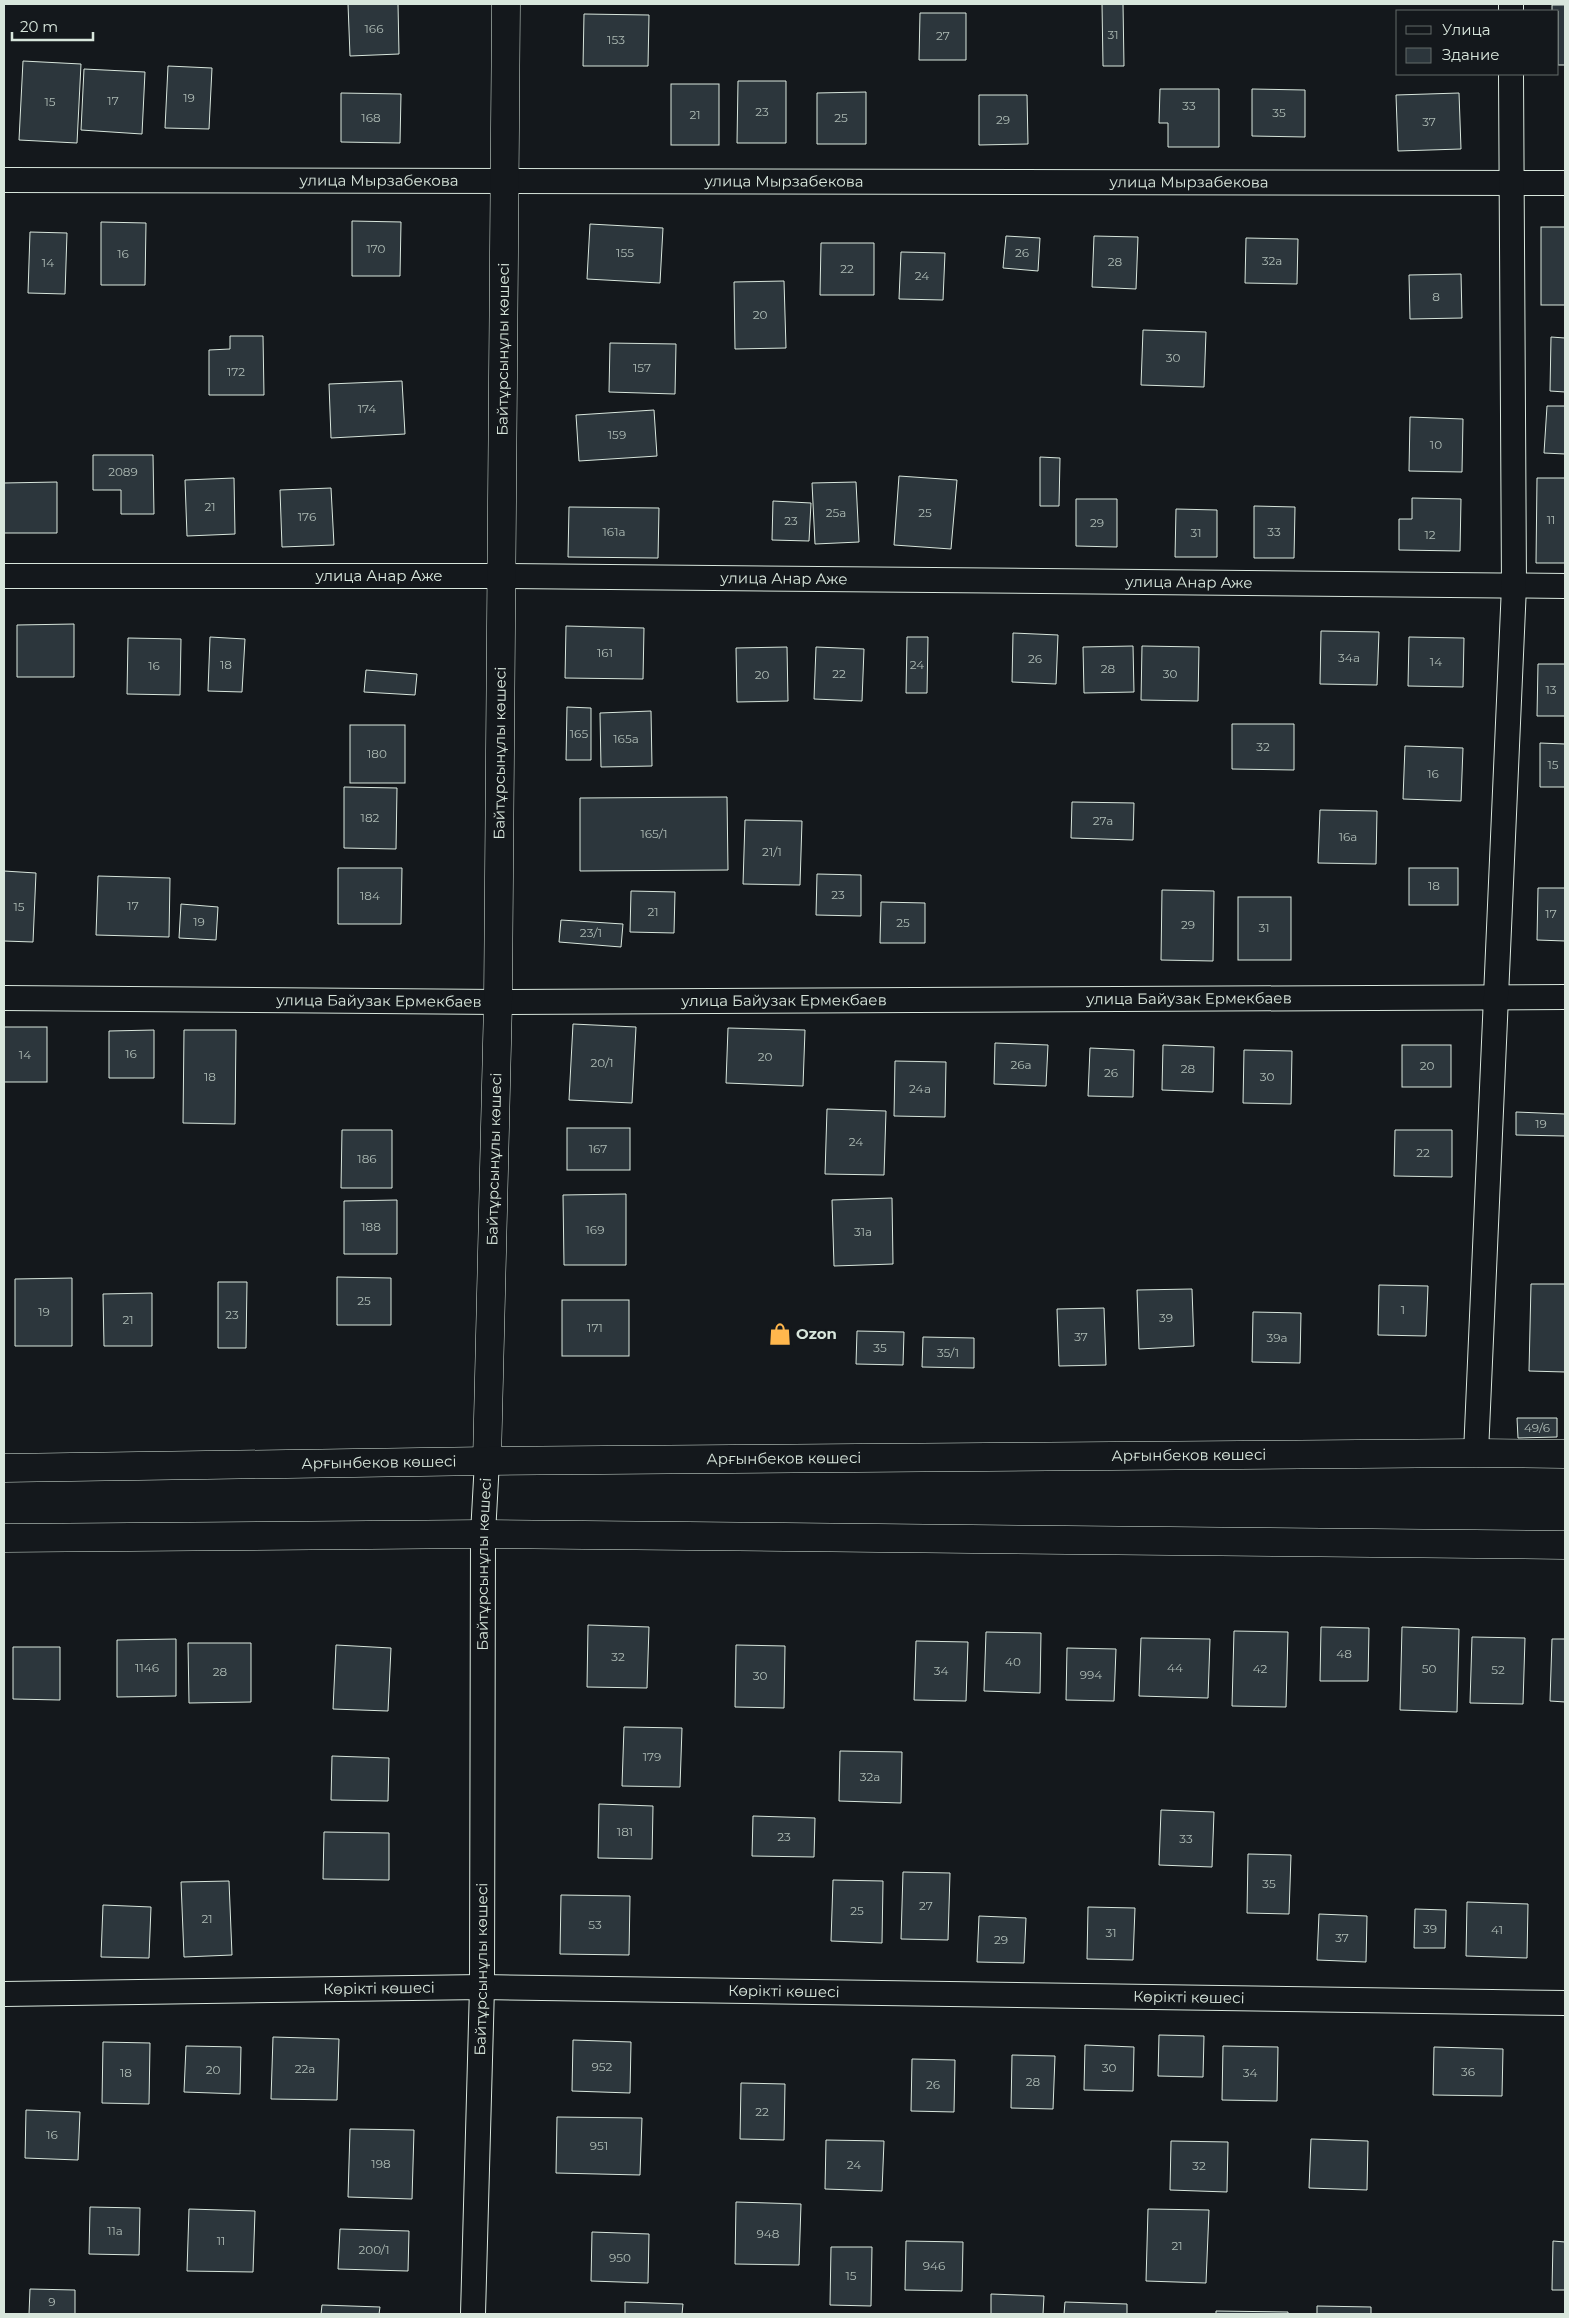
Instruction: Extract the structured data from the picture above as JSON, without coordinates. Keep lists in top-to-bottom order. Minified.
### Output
{"streets":{"main road":["Байтұрсынұлы көшесі","Арғынбеков көшесі"],"street":["улица Мырзабекова","улица Анар Аже","улица Байузак Ермекбаев","Көрікті көшесі"]},"crossings":[["улица Мырзабекова","Байтұрсынұлы көшесі"],["Байтұрсынұлы көшесі","улица Анар Аже"],["Байтұрсынұлы көшесі","улица Байузак Ермекбаев"],["Байтұрсынұлы көшесі","Арғынбеков көшесі"],["Байтұрсынұлы көшесі","Көрікті көшесі"]],"places":{"shop":["Ozon"]},"house_numbers":["166","31","27","153","19","17","15","33","23","35","21","168","25","29","37","170","155","26","16","32а","28","14","22","24","8","20","30","157","172","174","159","10","2089","21","25а","25","176","11","23","29","161а","33","31","12","161","34а","26","14","18","24","16","28","22","30","20","13","165","165а","32","180","15","16","182","27а","165/1","16а","21/1","18","23","184","17","15","21","17","19","25","29","31","23/1","16","14","20","20/1","26а","20","28","26","18","30","24а","19","24","167","22","186","188","169","31а","25","1","19","23","39","21","171","37","39а","35","35/1","49/6","48","32","40","1146","44","42","50","52","34","28","994","30","179","32а","181","23","33","35","27","25","21","53","39","41","31","37","29","952","30","22а","20","36","18","34","28","26","22","16","951","198","24","32","11а","948","11","21","200/1","950","946","15","9"],"legend":["Улица","Здание"],"scale_bar":"20 m"}
